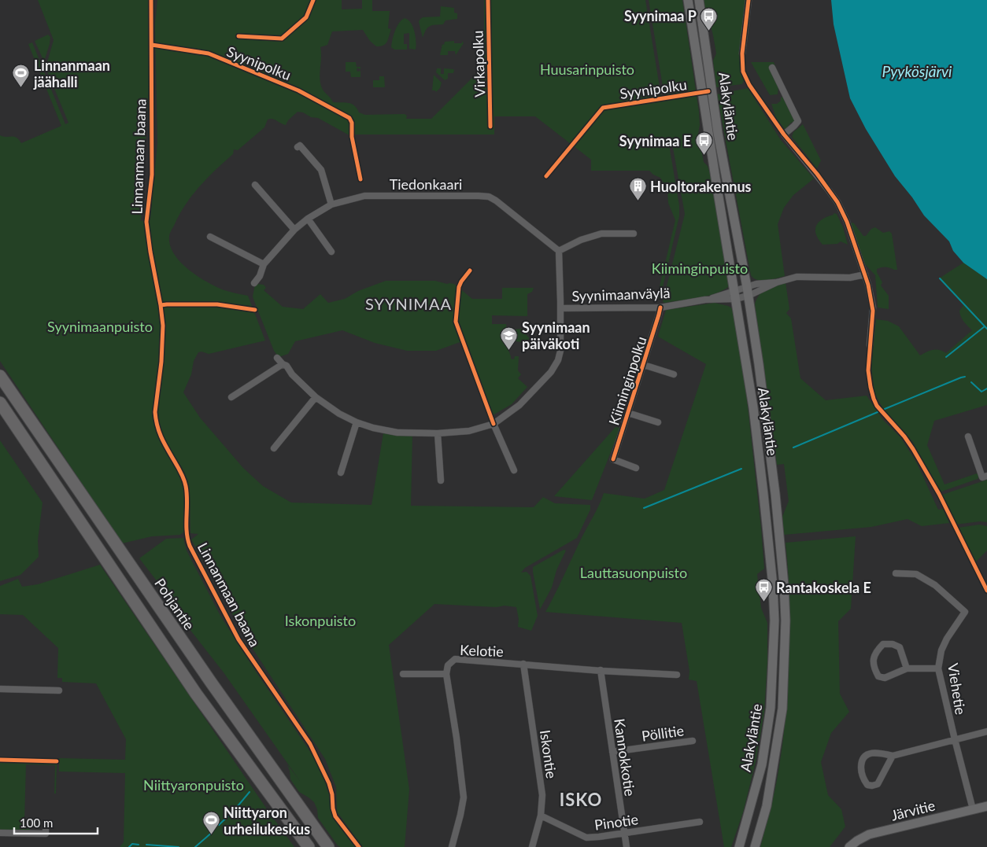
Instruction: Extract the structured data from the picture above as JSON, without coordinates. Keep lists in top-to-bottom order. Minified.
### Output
{"streets":{"highway":["Pohjantie"],"main road":["Alakyläntie","Järvitie"],"street":["Tiedonkaari","Syynimaanväylä","Kiiminginpolku","Kelotie","Viehetie","Pöllitie","Iskontie","Kannokkotie","Pinotie"],"cycle path":["Syynipolku","Virkapolku","Linnanmaan baana"]},"crossings":[["Alakyläntie","Syynimaanväylä"],["Syynimaanväylä","Kiiminginpolku"],["Kelotie","Iskontie"],["Kelotie","Kannokkotie"],["Viehetie","Järvitie"],["Pöllitie","Kannokkotie"],["Iskontie","Pinotie"],["Kannokkotie","Pinotie"]],"districts":["SYYNIMAA","ISKO"],"water":["Pyykösjärvi"],"parks":["Huusarinpuisto","Kiiminginpuisto","Syynimaanpuisto","Lauttasuonpuisto","Iskonpuisto","Niittyaronpuisto"],"places":{"bus stop":["Syynimaa P","Syynimaa E","Rantakoskela E"],"sports":["Linnanmaan jäähalli","Niittyaron urheilukeskus"],"building":["Huoltorakennus"],"school or university":["Syynimaan päiväkoti"]},"scale_bar":"100 m"}
